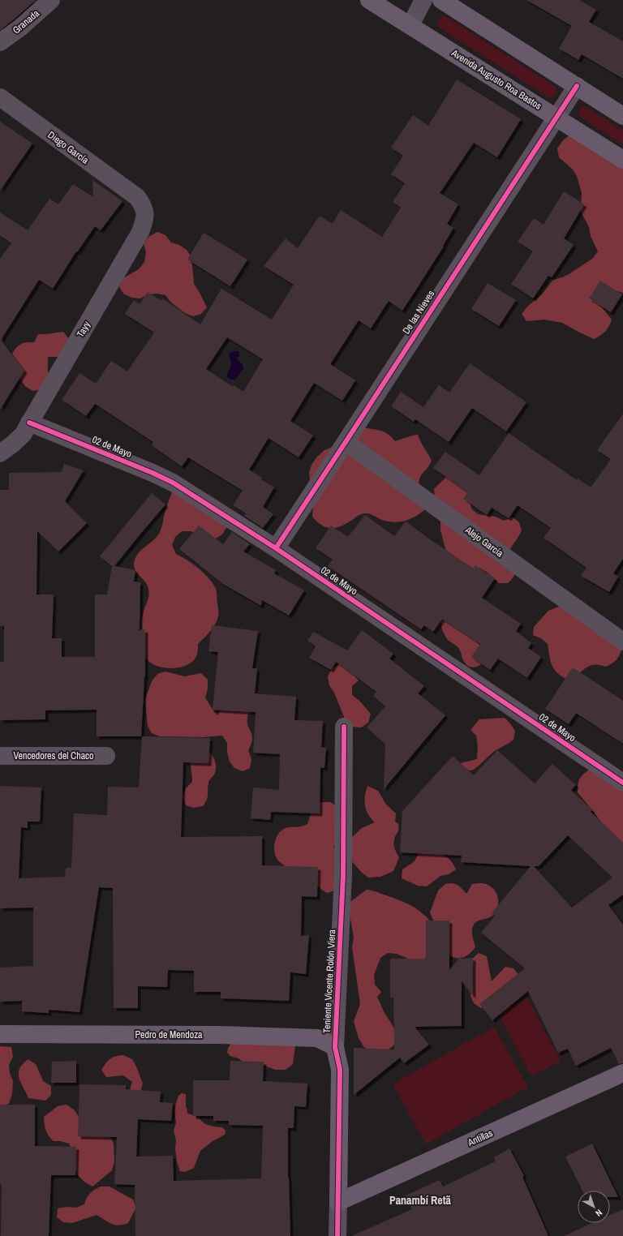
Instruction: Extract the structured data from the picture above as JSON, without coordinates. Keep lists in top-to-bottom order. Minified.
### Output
{"streets":{"street":["Granada","Avenida Augusto Roa Bastos","Diego García","De las Nieves","Tayy","02 de Mayo","Alejo García","Vencedores del Chaco","Teniente Vicente Rolón Viera","Pedro de Mendoza","Antillas"]},"crossings":[["Avenida Augusto Roa Bastos","De las Nieves"],["Diego García","Tayy"],["De las Nieves","02 de Mayo"],["De las Nieves","Alejo García"],["Tayy","02 de Mayo"],["Teniente Vicente Rolón Viera","Pedro de Mendoza"],["Teniente Vicente Rolón Viera","Antillas"]],"districts":["Panambí Retã"],"north":"bottom right"}
